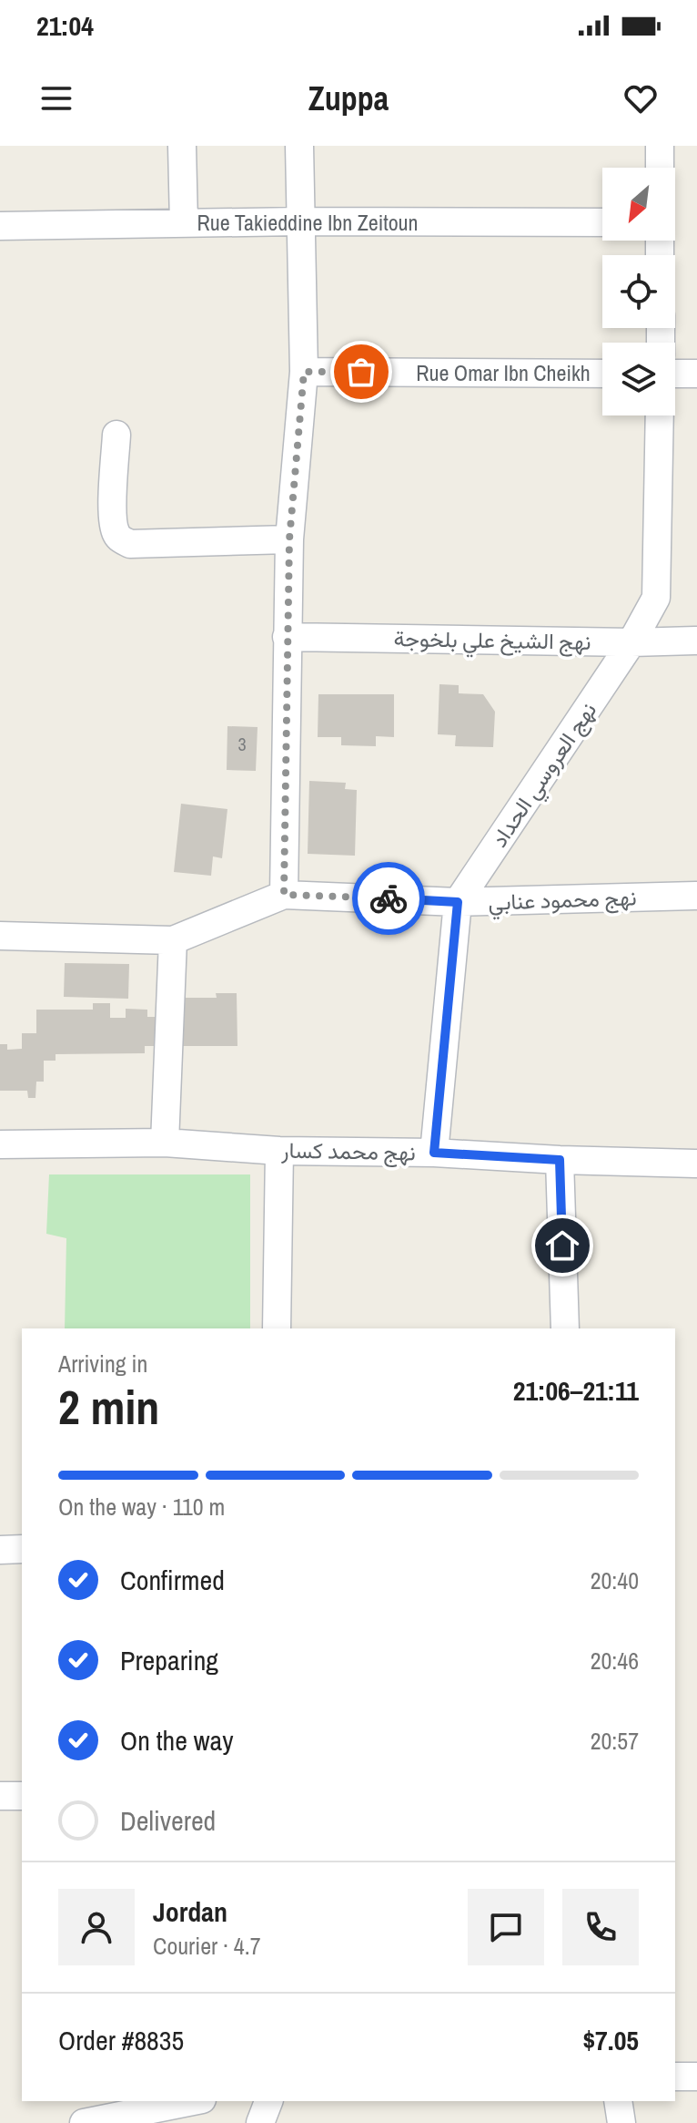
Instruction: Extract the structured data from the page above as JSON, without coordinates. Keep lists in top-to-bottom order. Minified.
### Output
{"streets":{"street":["Rue Takieddine Ibn Zeitoun","Rue Omar Ibn Cheikh","نهج الشيخ علي بلخوجة","نهج العروسي الحداد","نهج محمود عنابي","نهج محمد كسار"]},"crossings":[["نهج الشيخ علي بلخوجة","نهج العروسي الحداد"],["نهج العروسي الحداد","نهج محمود عنابي"],["نهج العروسي الحداد","نهج محمد كسار"]],"house_numbers":["3"],"north":"bottom left","page":{"status":"21:04","header":"Zuppa","heading":["2 min","Arriving in","21:06–21:11"],"panel":["Jordan","Courier · 4.7","Order #8835","$7.05"],"bar":"On the way · 110 m","list":[["Confirmed","20:40"],["Preparing","20:46"],["On the way","20:57"],"Delivered"]}}
